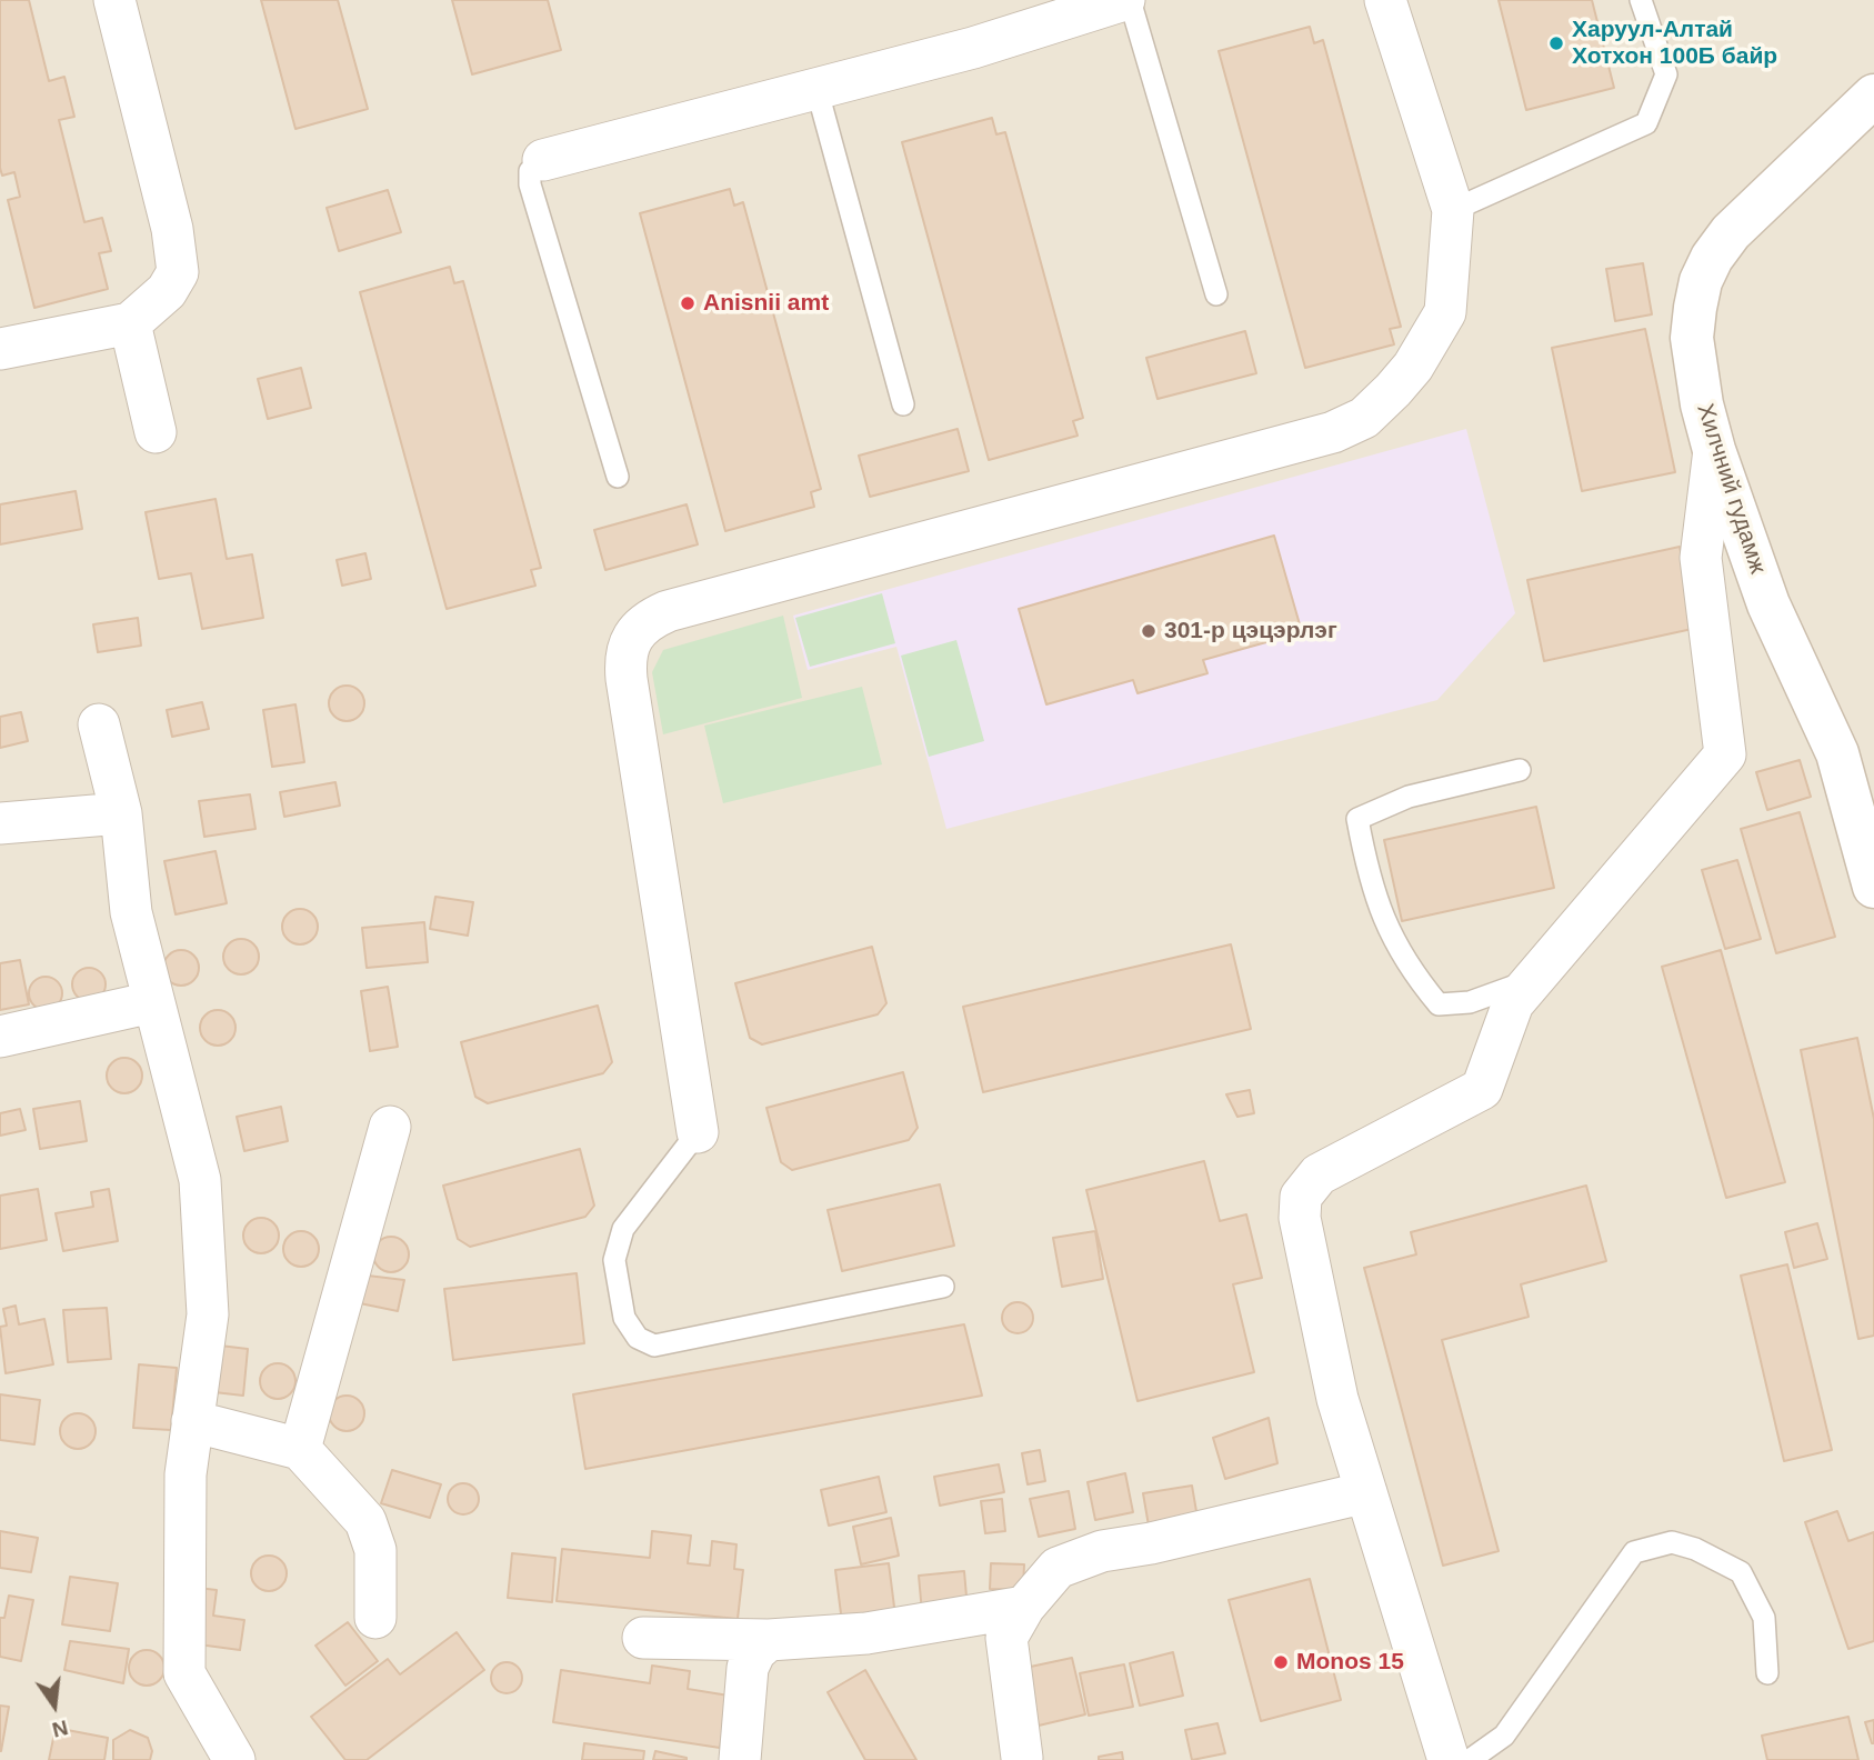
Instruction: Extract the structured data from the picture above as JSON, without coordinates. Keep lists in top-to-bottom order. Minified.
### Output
{"streets":{"main road":["Хилчний гудамж"]},"places":["Харуул-Алтай Хотхон 100Б байр","Anisnii amt","301-р цэцэрлэг","Monos 15"],"north":"bottom"}
